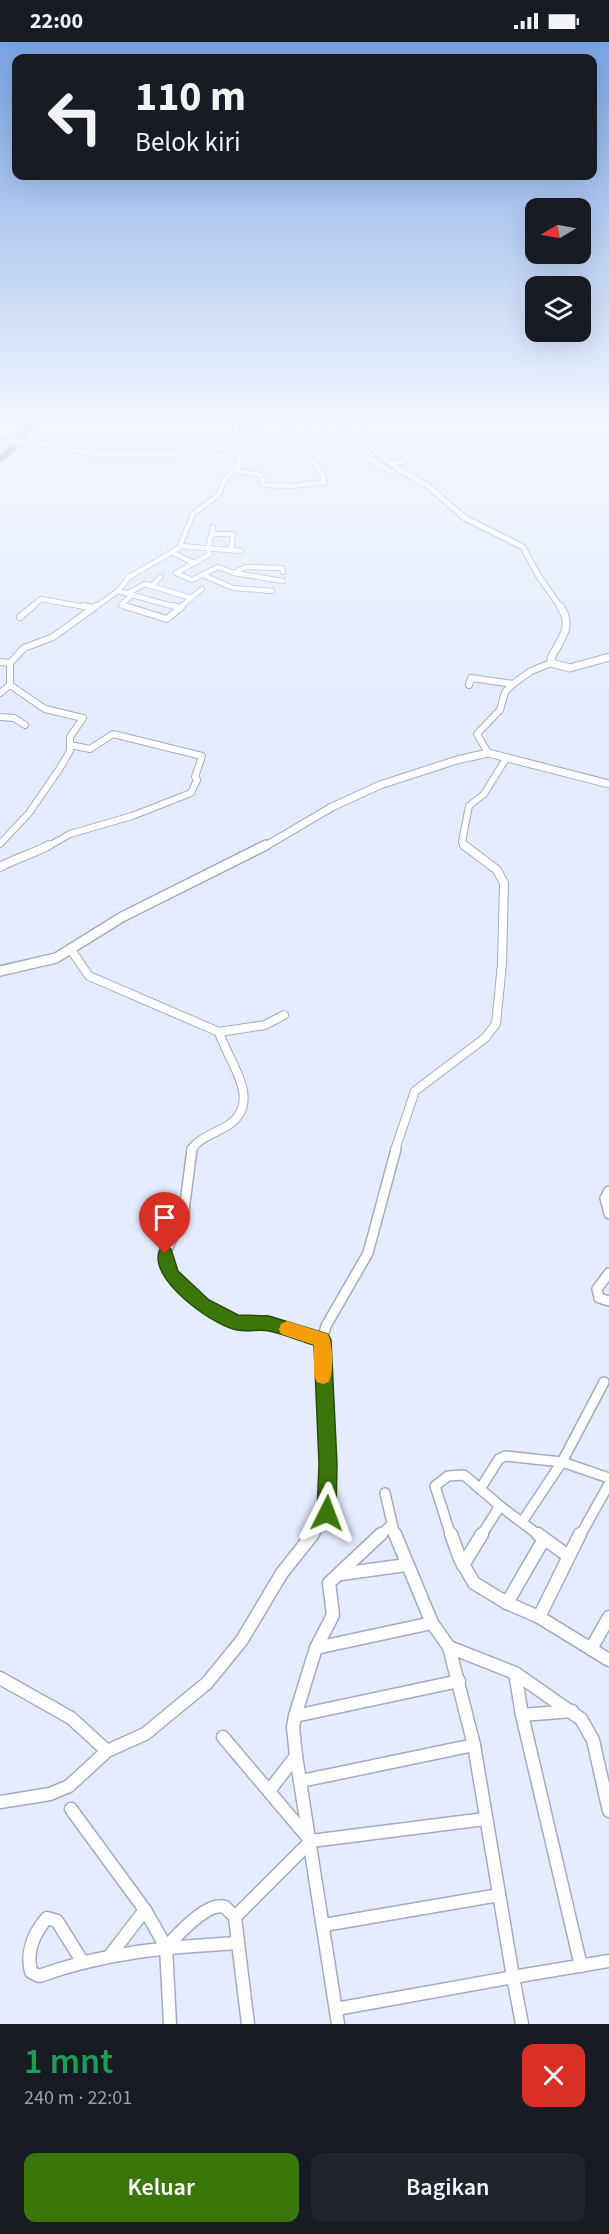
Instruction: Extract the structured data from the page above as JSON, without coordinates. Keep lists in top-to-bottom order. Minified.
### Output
{"north":"left","page":{"status":"22:00","turn":["110 m","Belok kiri"],"heading":["1 mnt","240 m · 22:01"],"buttons":["Keluar","Bagikan"]}}
